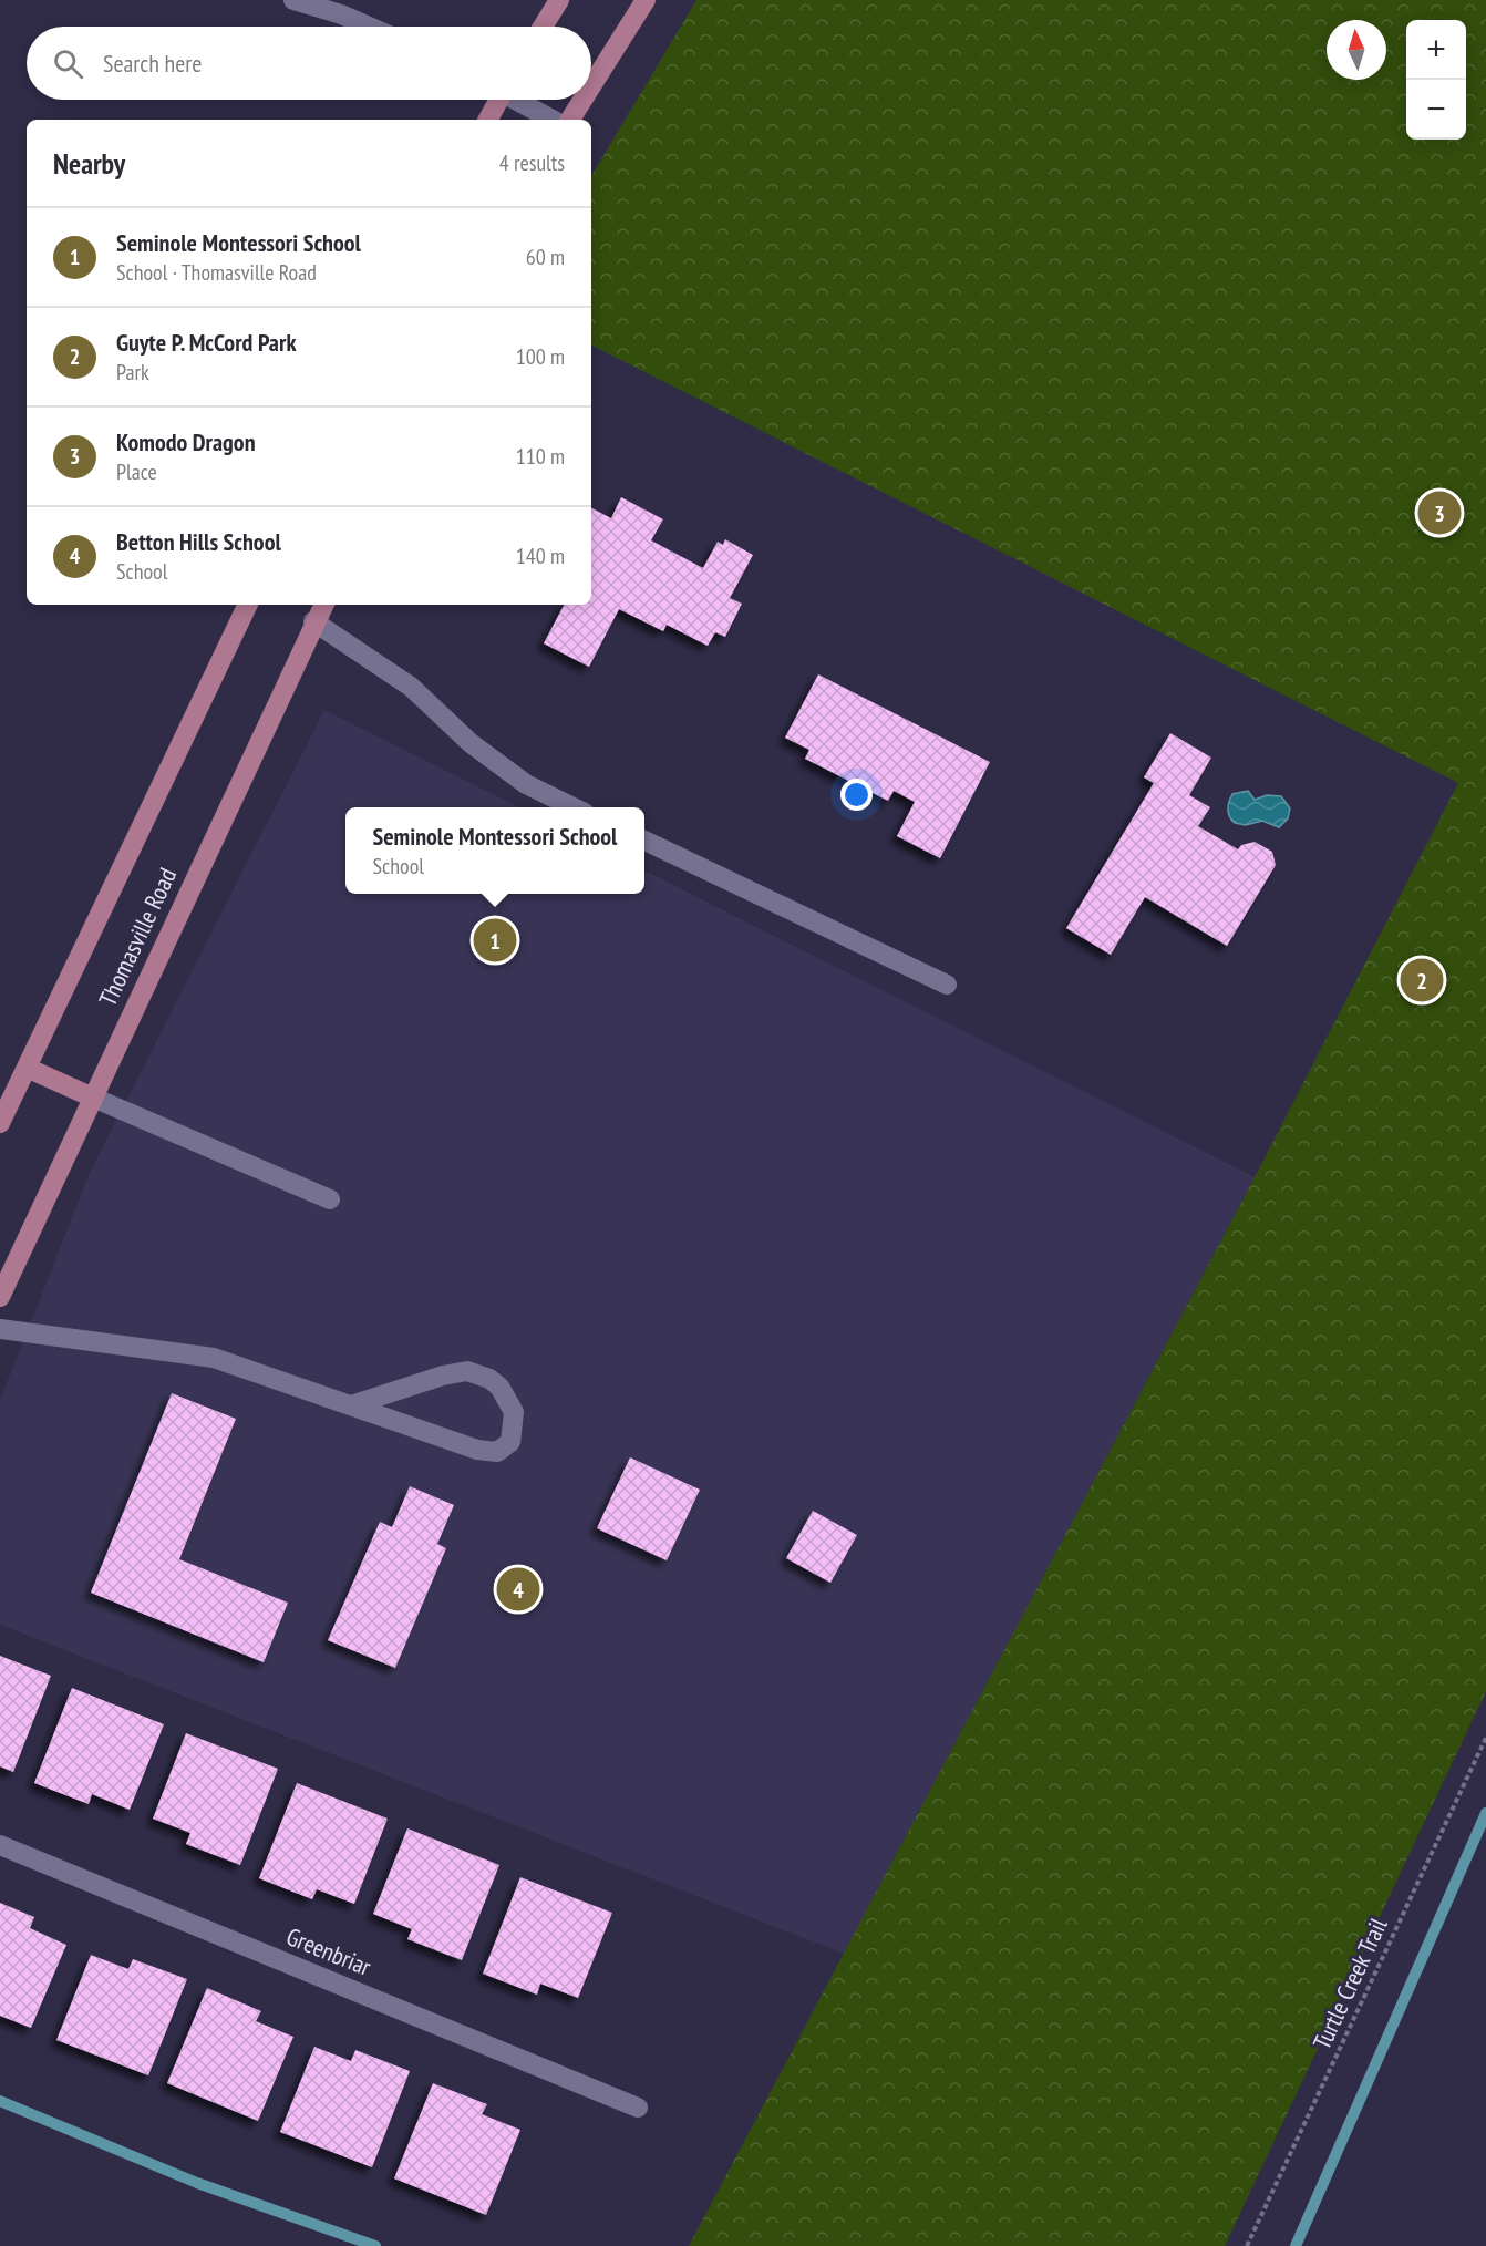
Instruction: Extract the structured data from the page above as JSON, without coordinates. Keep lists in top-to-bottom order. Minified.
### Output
{"streets":{"main road":["Thomasville Road"],"street":["Greenbriar"],"path":["Turtle Creek Trail"]},"north":"top","page":{"map_buttons":["+","−"],"search":"Search here","heading":["Nearby","4 results"],"list":[{"mark":"1","name":"Seminole Montessori School","note":"School · Thomasville Road","value":"60 m"},{"mark":"2","name":"Guyte P. McCord Park","note":"Park","value":"100 m"},{"mark":"3","name":"Komodo Dragon","note":"Place","value":"110 m"},{"mark":"4","name":"Betton Hills School","note":"School","value":"140 m"}],"pins":["3","1","2","4"],"popup":["Seminole Montessori School","School"]}}
